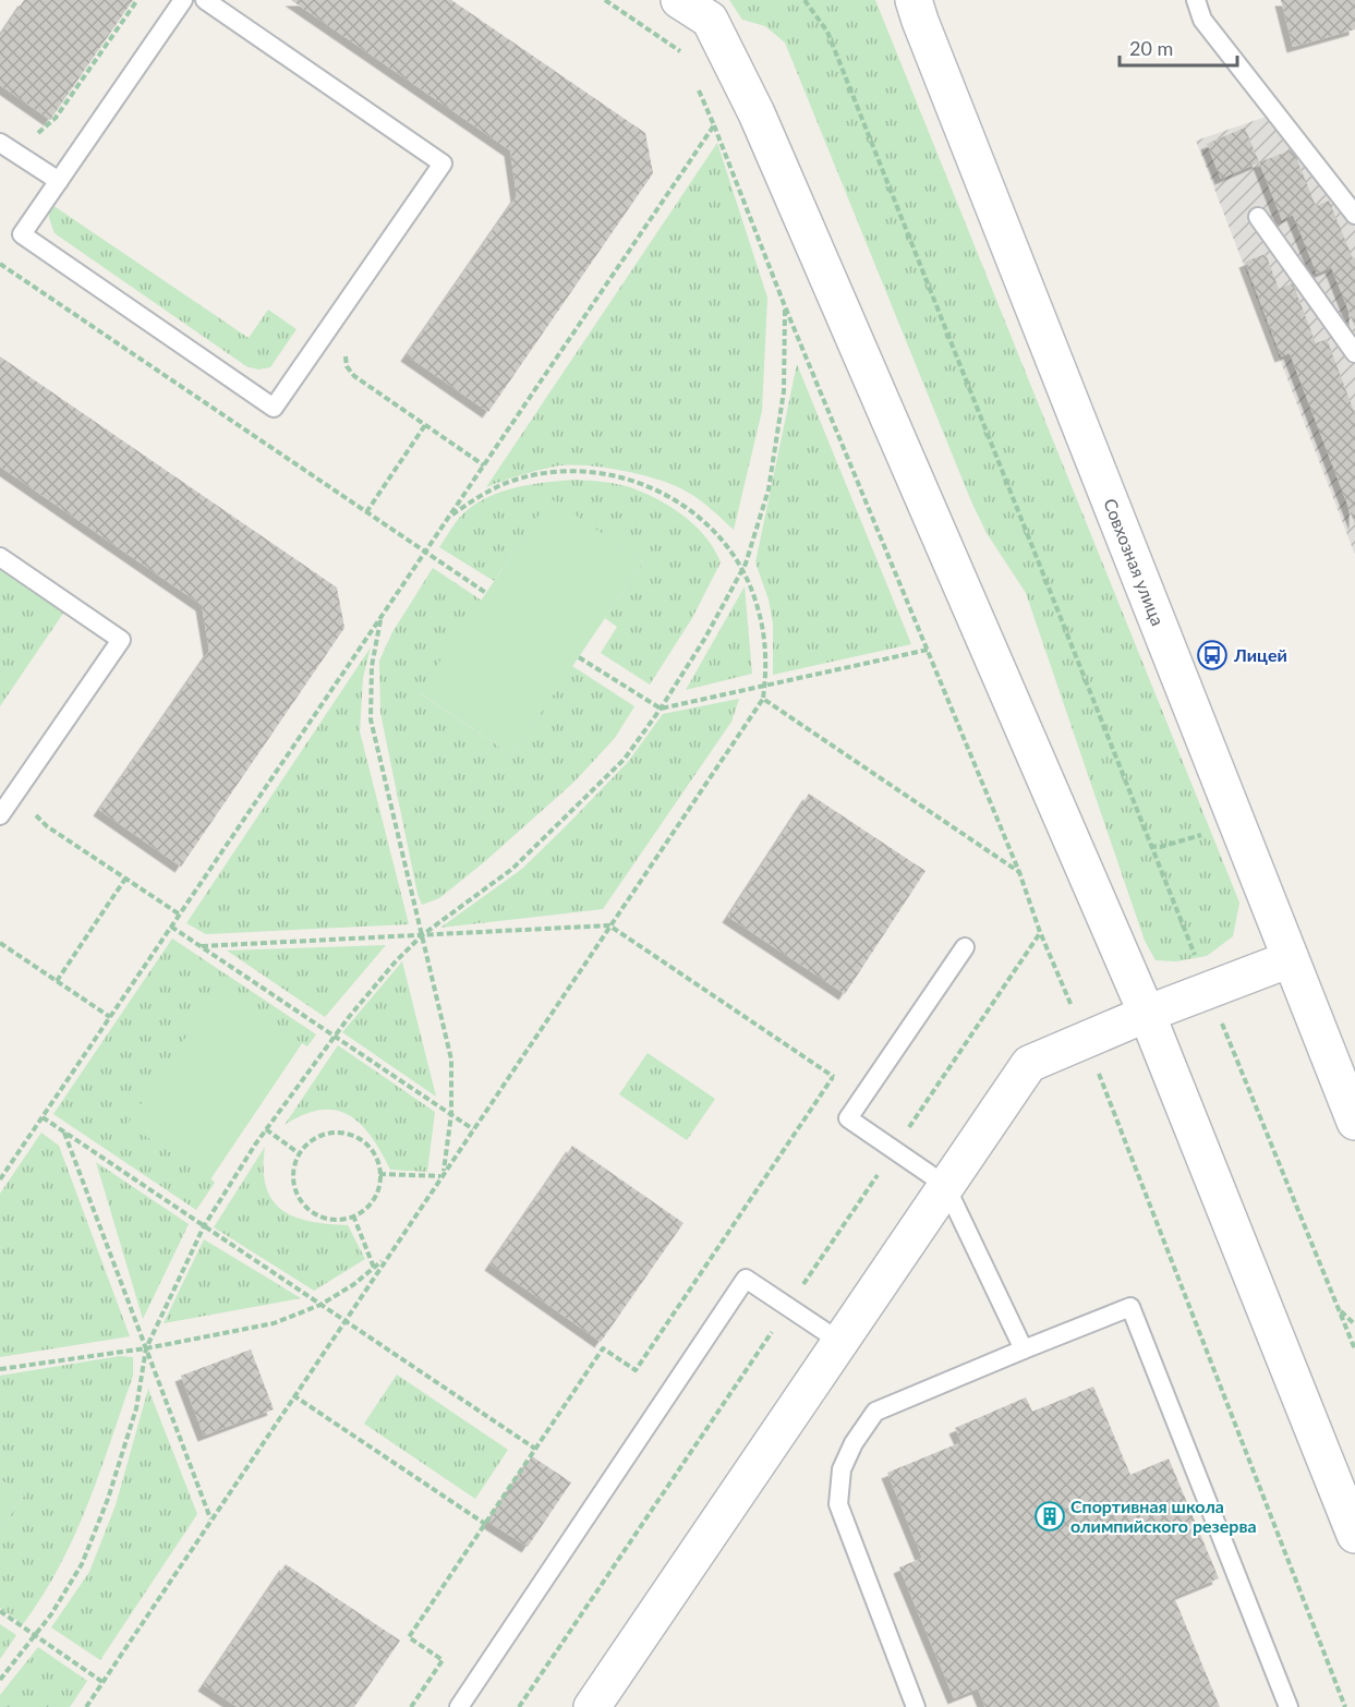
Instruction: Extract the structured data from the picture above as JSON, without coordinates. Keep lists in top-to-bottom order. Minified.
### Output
{"streets":{"street":["Совхозная улица"]},"places":{"bus stop":["Лицей"],"building":["Спортивная школа олимпийского резерва"]},"scale_bar":"20 m"}
